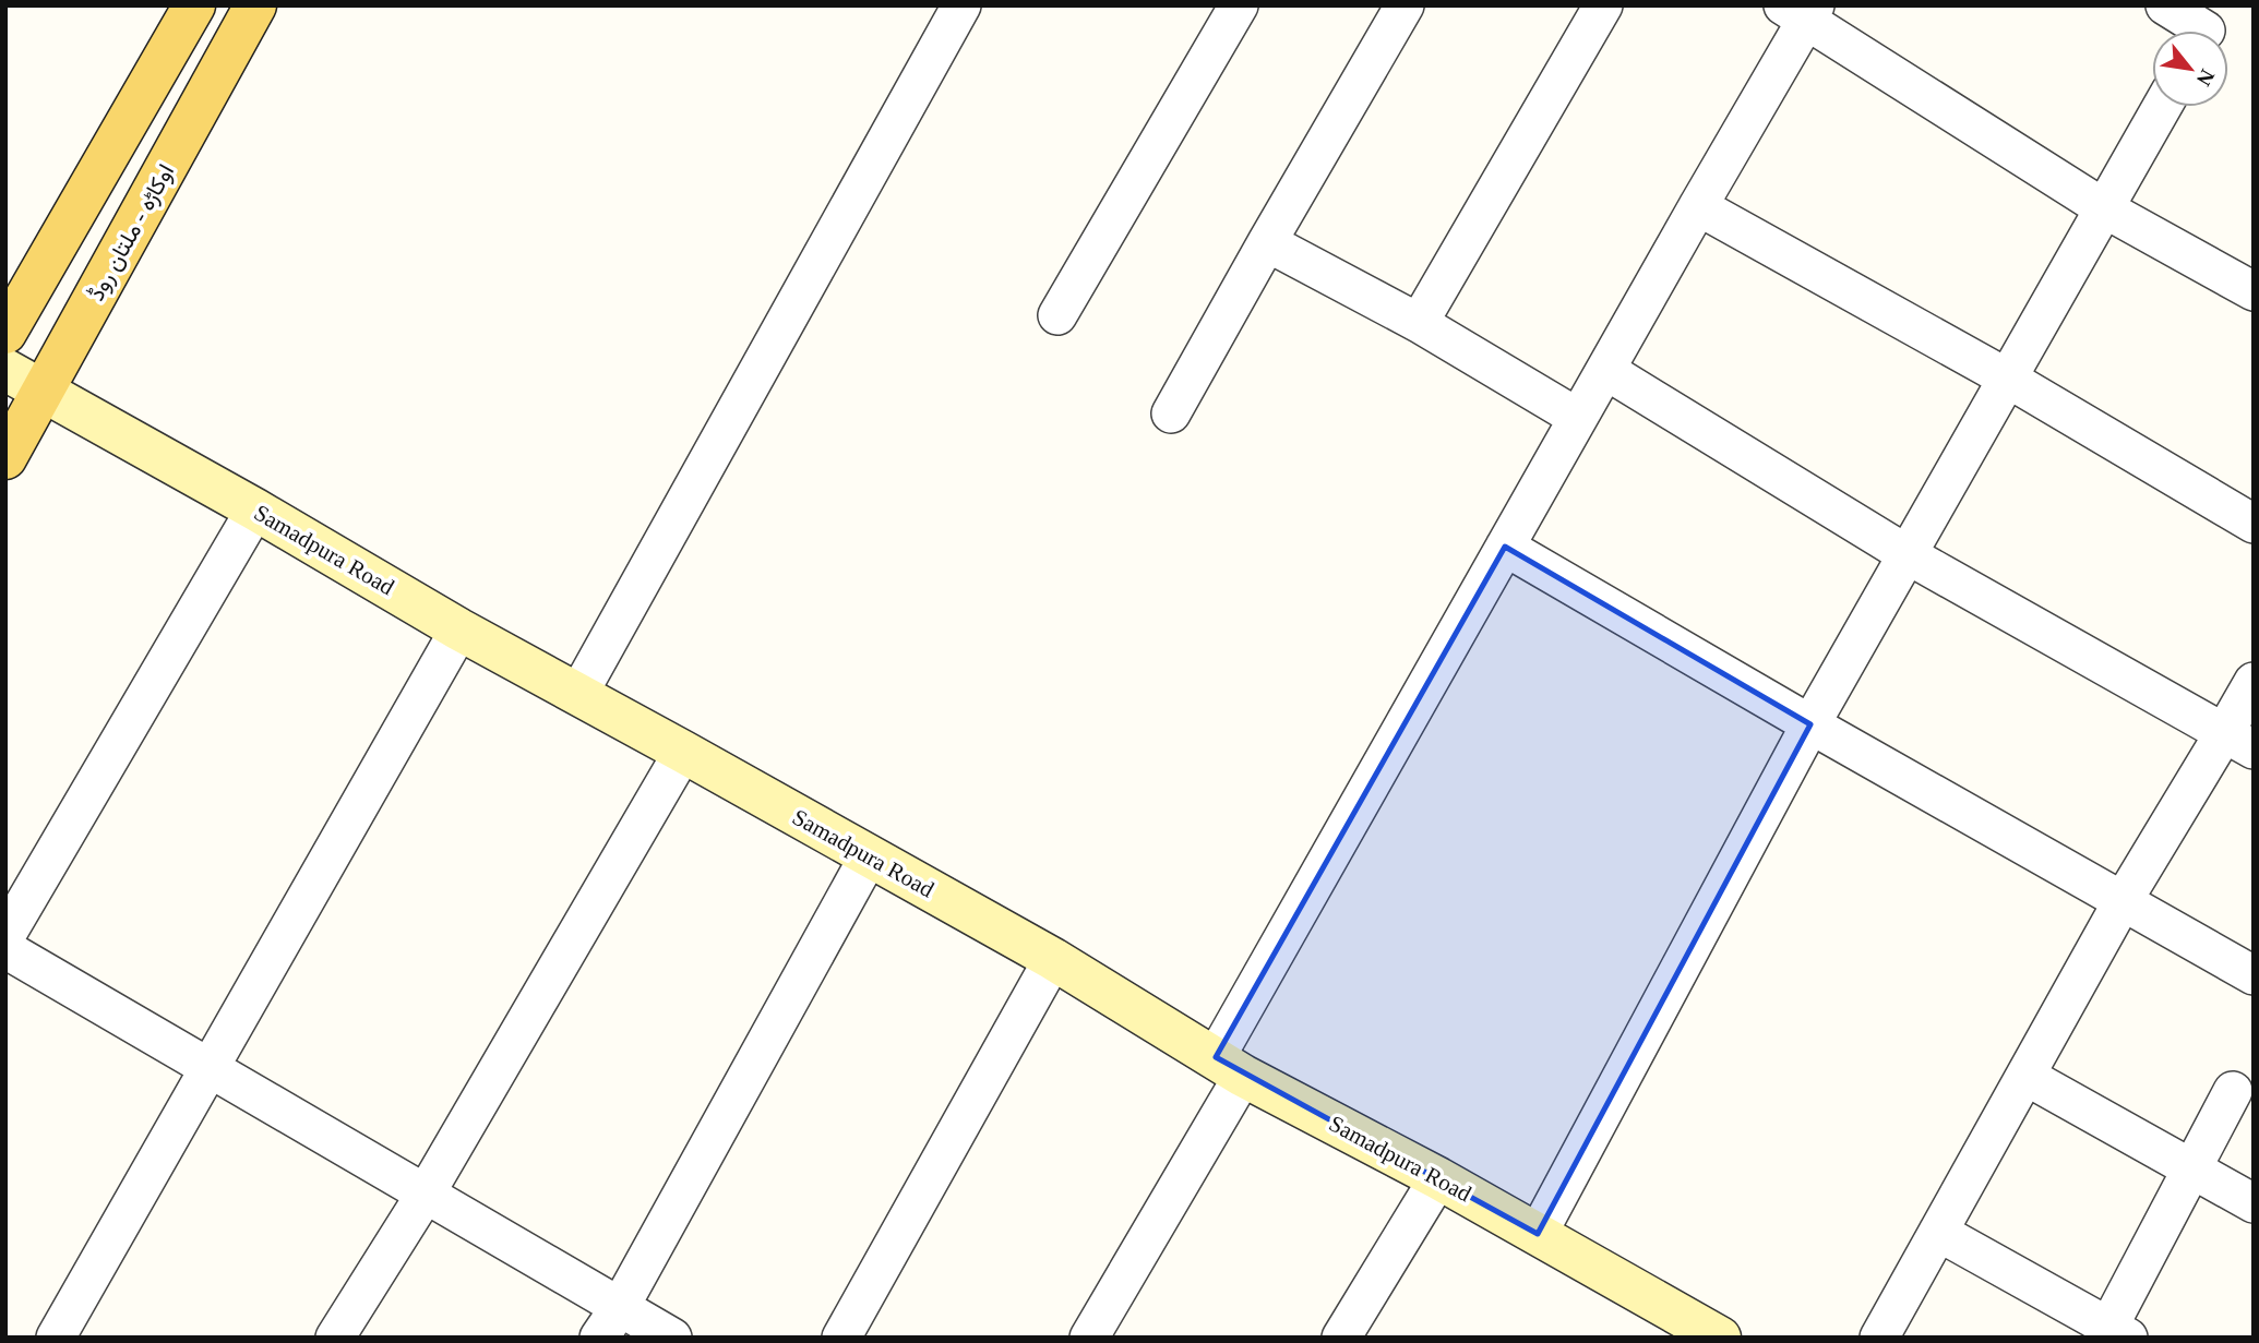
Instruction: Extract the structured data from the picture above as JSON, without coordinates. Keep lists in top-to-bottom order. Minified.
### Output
{"streets":{"main road":["اوکاڑہ - ملتان روڈ"],"street":["Samadpura Road"]},"crossings":[["اوکاڑہ - ملتان روڈ","Samadpura Road"]],"north":"bottom right"}
